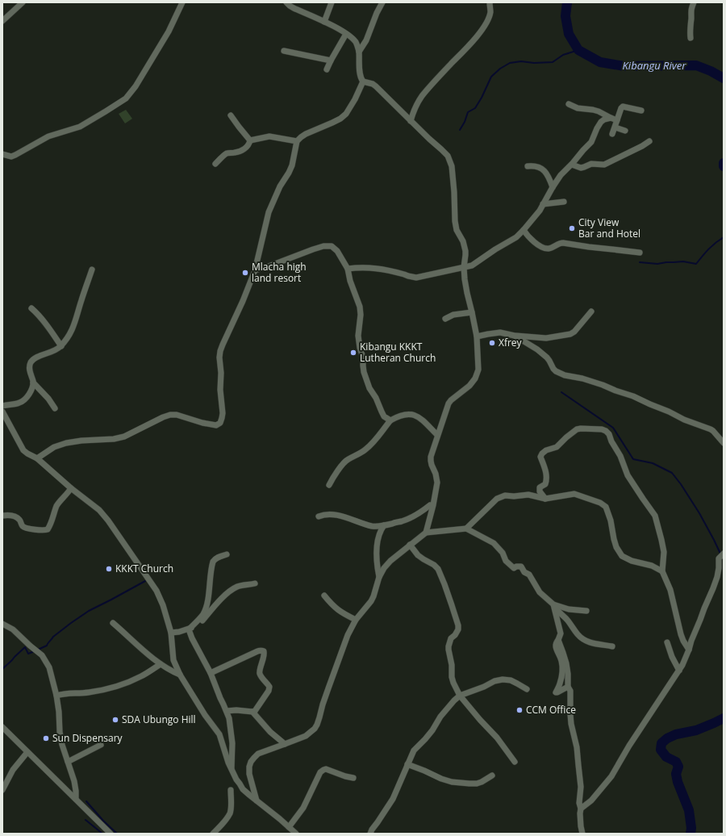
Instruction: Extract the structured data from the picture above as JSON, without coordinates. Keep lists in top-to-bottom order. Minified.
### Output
{"water":["Kibangu River"],"places":["City View Bar and Hotel","Mlacha high land resort","Xfrey","Kibangu KKKT Lutheran Church","KKKT Church","CCM Office","SDA Ubungo Hill","Sun Dispensary"]}
